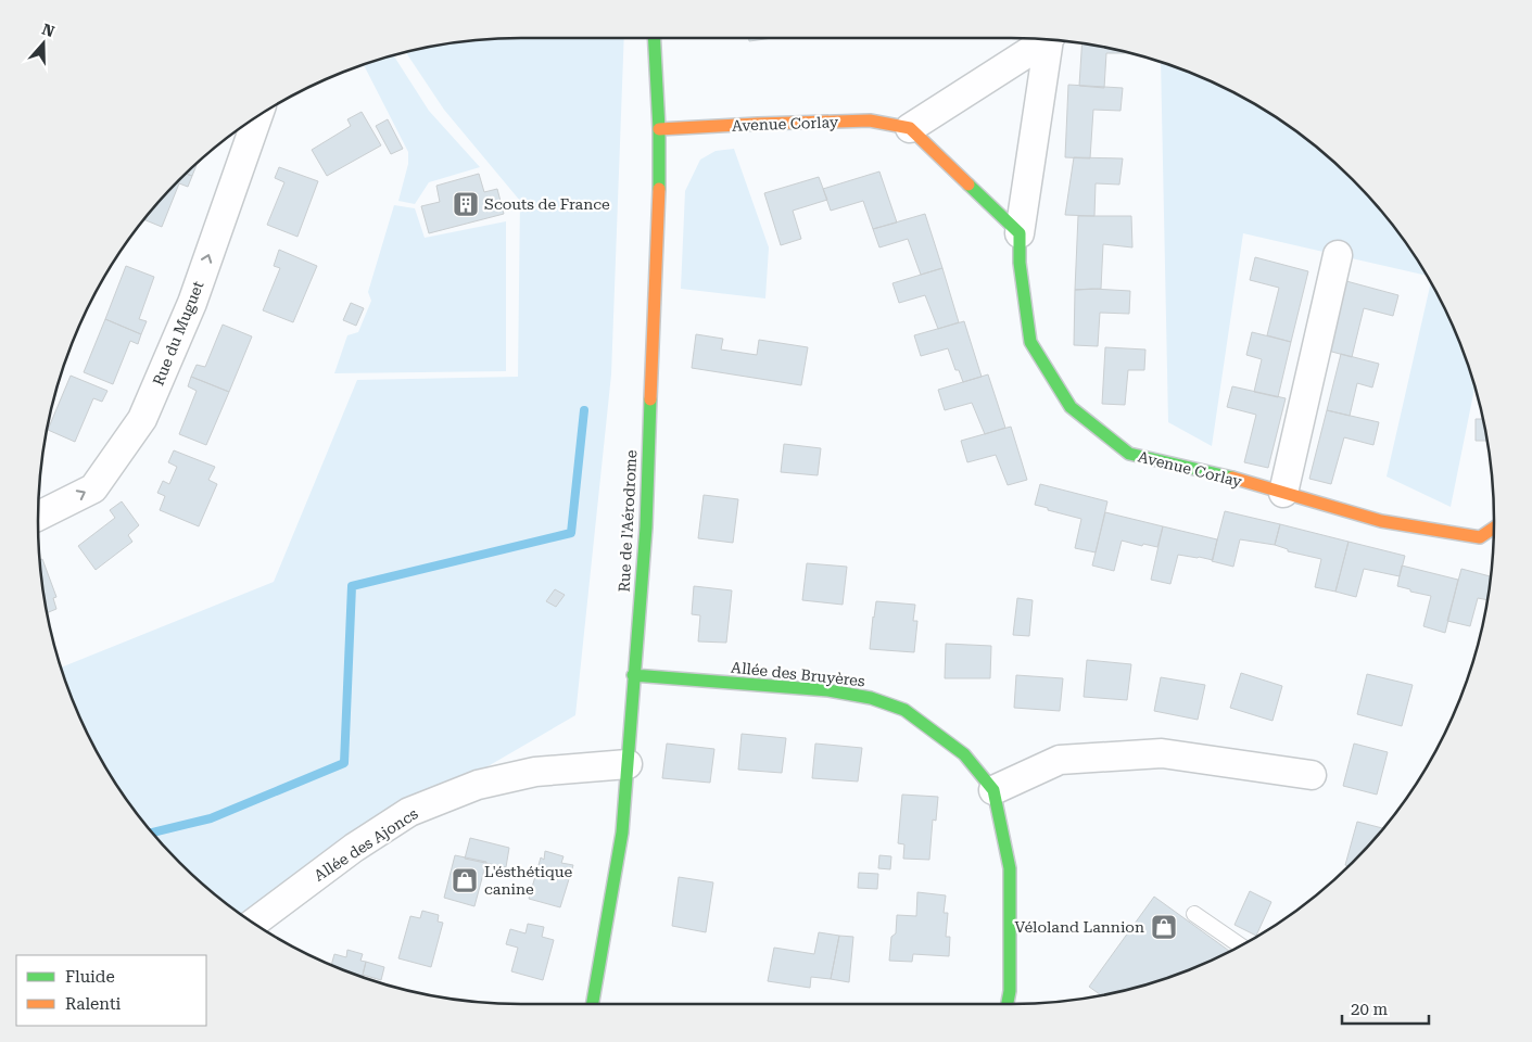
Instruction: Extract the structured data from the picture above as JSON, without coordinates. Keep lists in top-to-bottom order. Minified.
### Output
{"streets":{"street":["Avenue Corlay","Rue du Muguet","Rue de l'Aérodrome","Allée des Bruyères","Allée des Ajoncs"]},"crossings":[["Avenue Corlay","Rue de l'Aérodrome"],["Rue de l'Aérodrome","Allée des Bruyères"],["Rue de l'Aérodrome","Allée des Ajoncs"]],"one_way":["Rue du Muguet"],"places":{"building":["Scouts de France"],"shop":["L'ésthétique canine","Véloland Lannion"]},"legend":["Fluide","Ralenti"],"scale_bar":"20 m","north":"top"}
